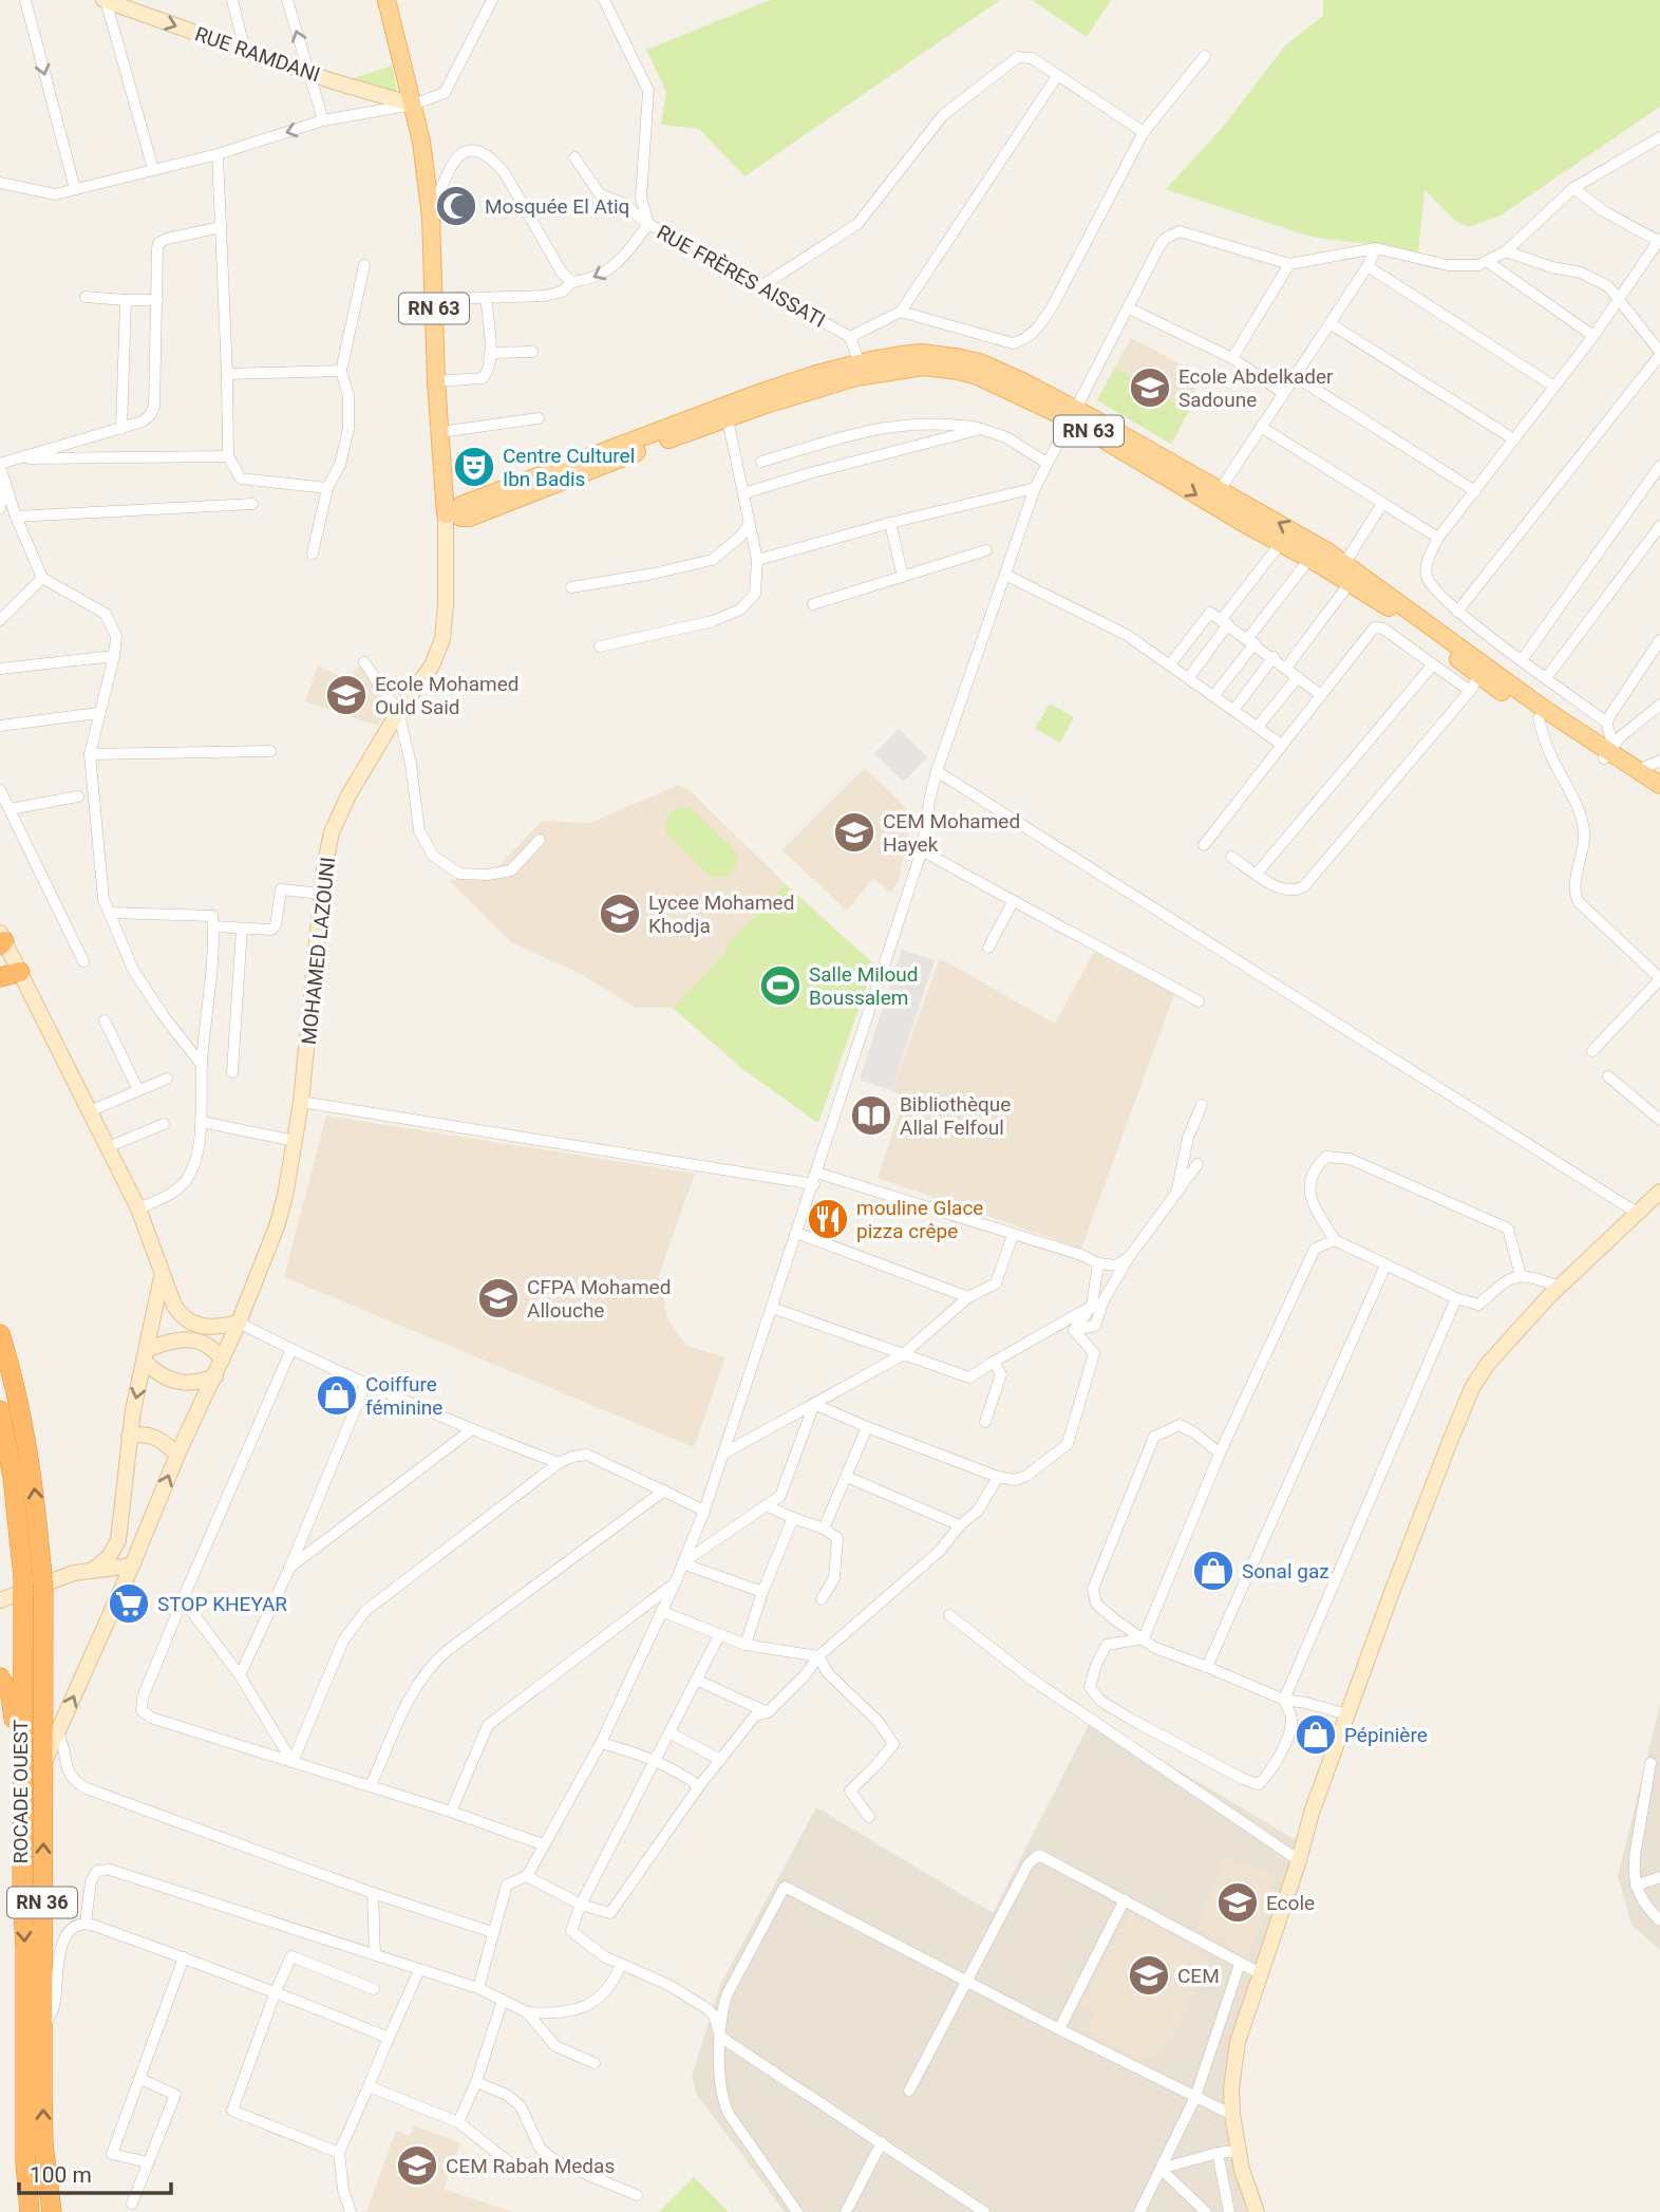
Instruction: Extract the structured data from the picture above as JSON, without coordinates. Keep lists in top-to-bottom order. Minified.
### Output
{"streets":{"highway":["ROCADE OUEST","RN 36"],"main road":["RUE RAMDANI","RN 63","MOHAMED LAZOUNI"],"street":["RUE FRÈRES AISSATI"]},"crossings":[["RUE RAMDANI","RN 63"],["RN 63","MOHAMED LAZOUNI"],["MOHAMED LAZOUNI","ROCADE OUEST"]],"one_way":["RUE RAMDANI"],"places":{"mosque":["Mosquée El Atiq"],"school or university":["Ecole Abdelkader Sadoune","Ecole Mohamed Ould Said","CEM Mohamed Hayek","Lycee Mohamed Khodja","CFPA Mohamed Allouche","Ecole","CEM","CEM Rabah Medas"],"theatre":["Centre Culturel Ibn Badis"],"sports":["Salle Miloud Boussalem"],"library":["Bibliothèque Allal Felfoul"],"restaurant":["mouline Glace pizza crêpe"],"shop":["Coiffure féminine","Sonal gaz","Pépinière"],"supermarket":["STOP KHEYAR"]},"scale_bar":"100 m"}
